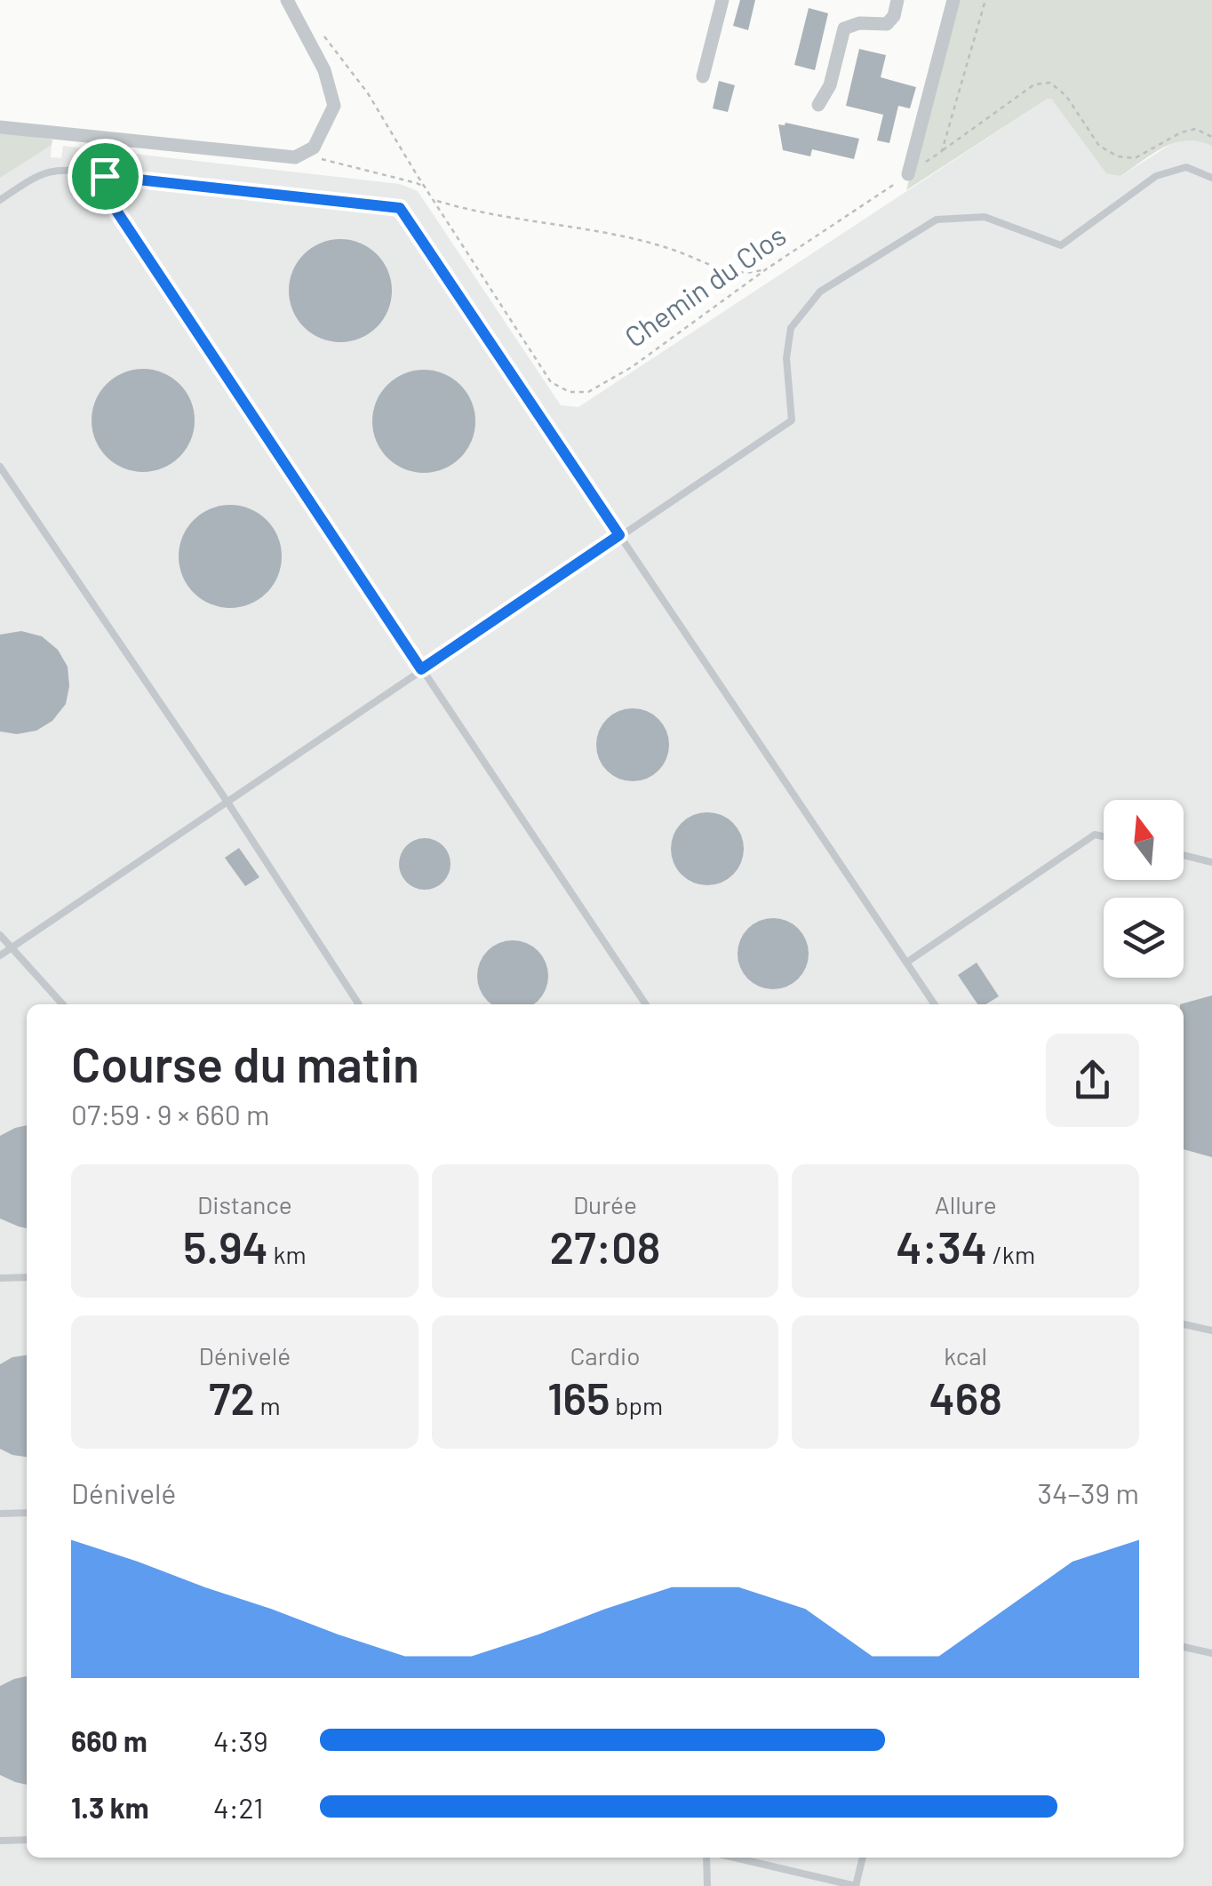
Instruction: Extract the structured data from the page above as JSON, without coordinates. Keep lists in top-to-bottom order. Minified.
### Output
{"streets":{"path":["Chemin du Clos"]},"north":"top","page":{"heading":["Course du matin","07:59 · 9 × 660 m"],"stats":[["Distance","5.94 km"],["Durée","27:08"],["Allure","4:34 /km"],["Dénivelé","72 m"],["Cardio","165 bpm"],["kcal","468"]],"chart":["Dénivelé","34–39 m"],"list":[{"name":"660 m","note":"4:39"},{"name":"1.3 km","note":"4:21"}]}}
